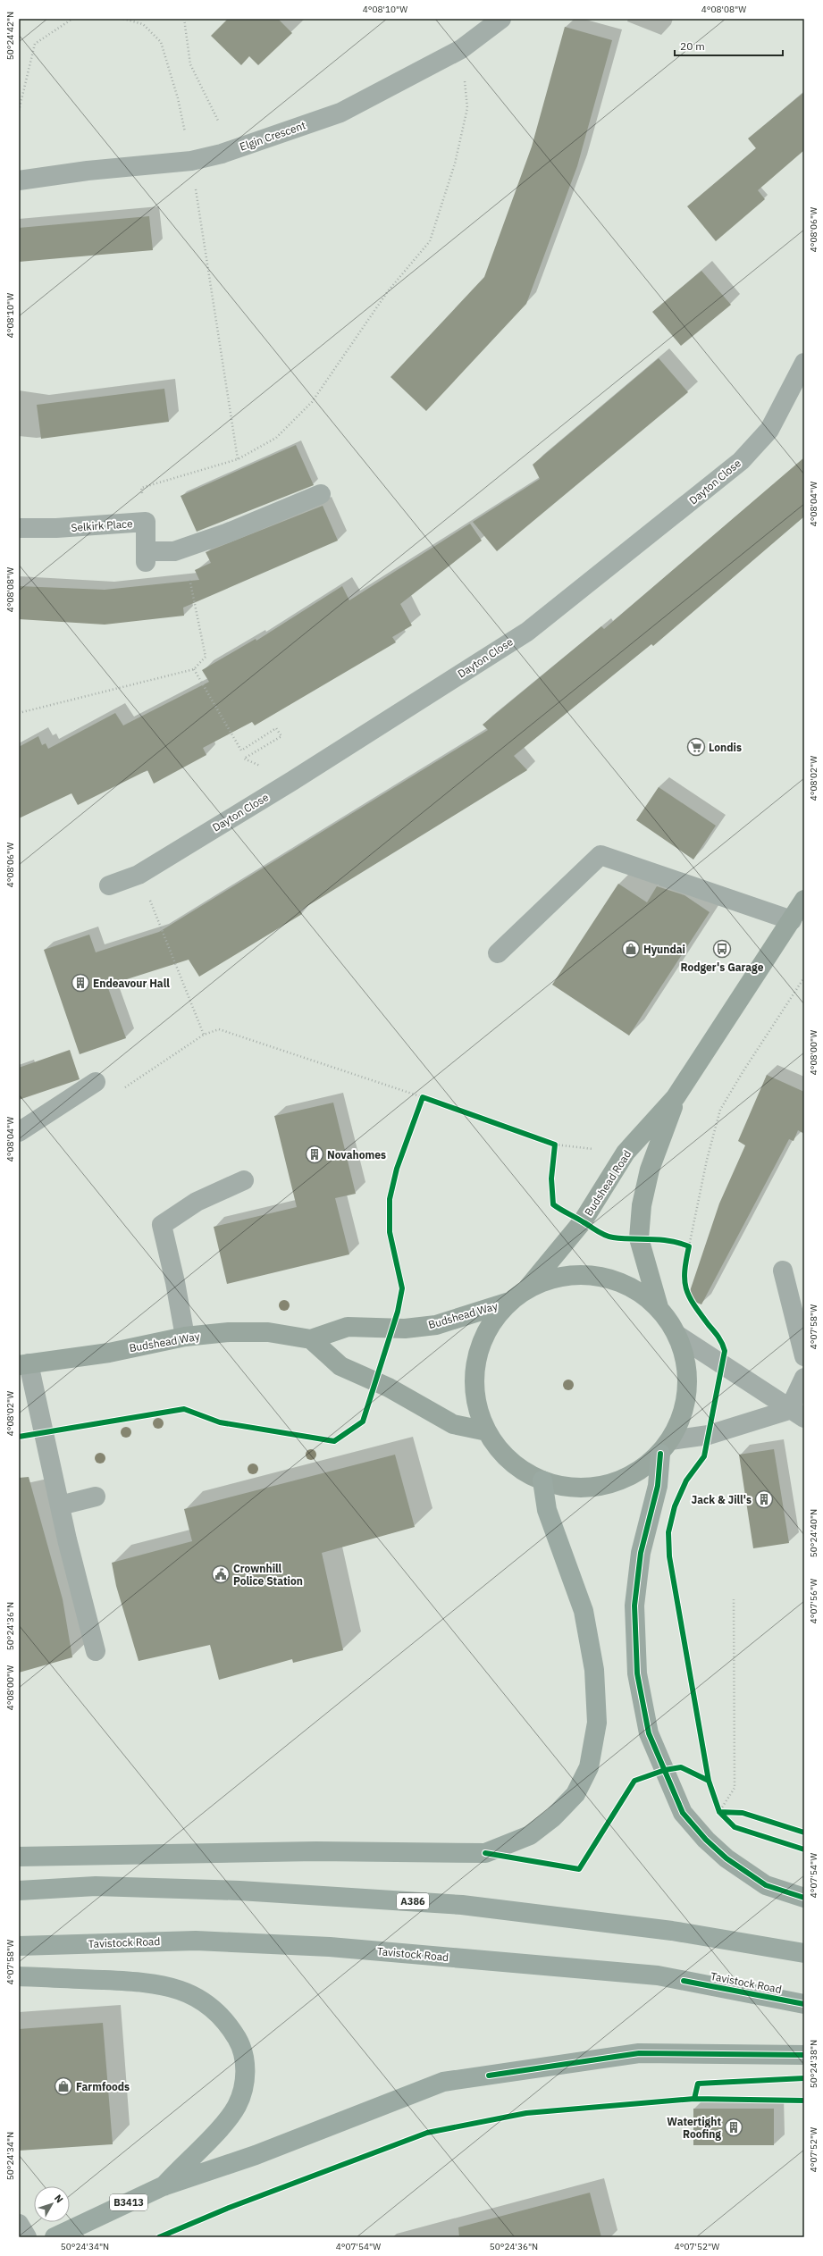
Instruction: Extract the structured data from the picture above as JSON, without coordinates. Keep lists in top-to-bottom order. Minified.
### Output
{"streets":{"highway":["A386","Tavistock Road","B3413"],"main road":["Budshead Road","Budshead Way"],"street":["Elgin Crescent","Dayton Close","Selkirk Place"]},"places":{"supermarket":["Londis"],"shop":["Hyundai","Farmfoods"],"bus stop":["Rodger's Garage"],"building":["Endeavour Hall","Novahomes","Jack & Jill's","Watertight Roofing"],"public building":["Crownhill Police Station"]},"scale_bar":"20 m","north":"top right","coordinates":["4°08'10\"W","4°08'08\"W","50°24'42\"N","4°08'06\"W","4°08'04\"W","4°08'02\"W","4°08'00\"W","4°07'58\"W","50°24'40\"N","4°07'56\"W","50°24'36\"N","4°07'54\"W","50°24'38\"N","4°07'52\"W","50°24'34\"N"]}
